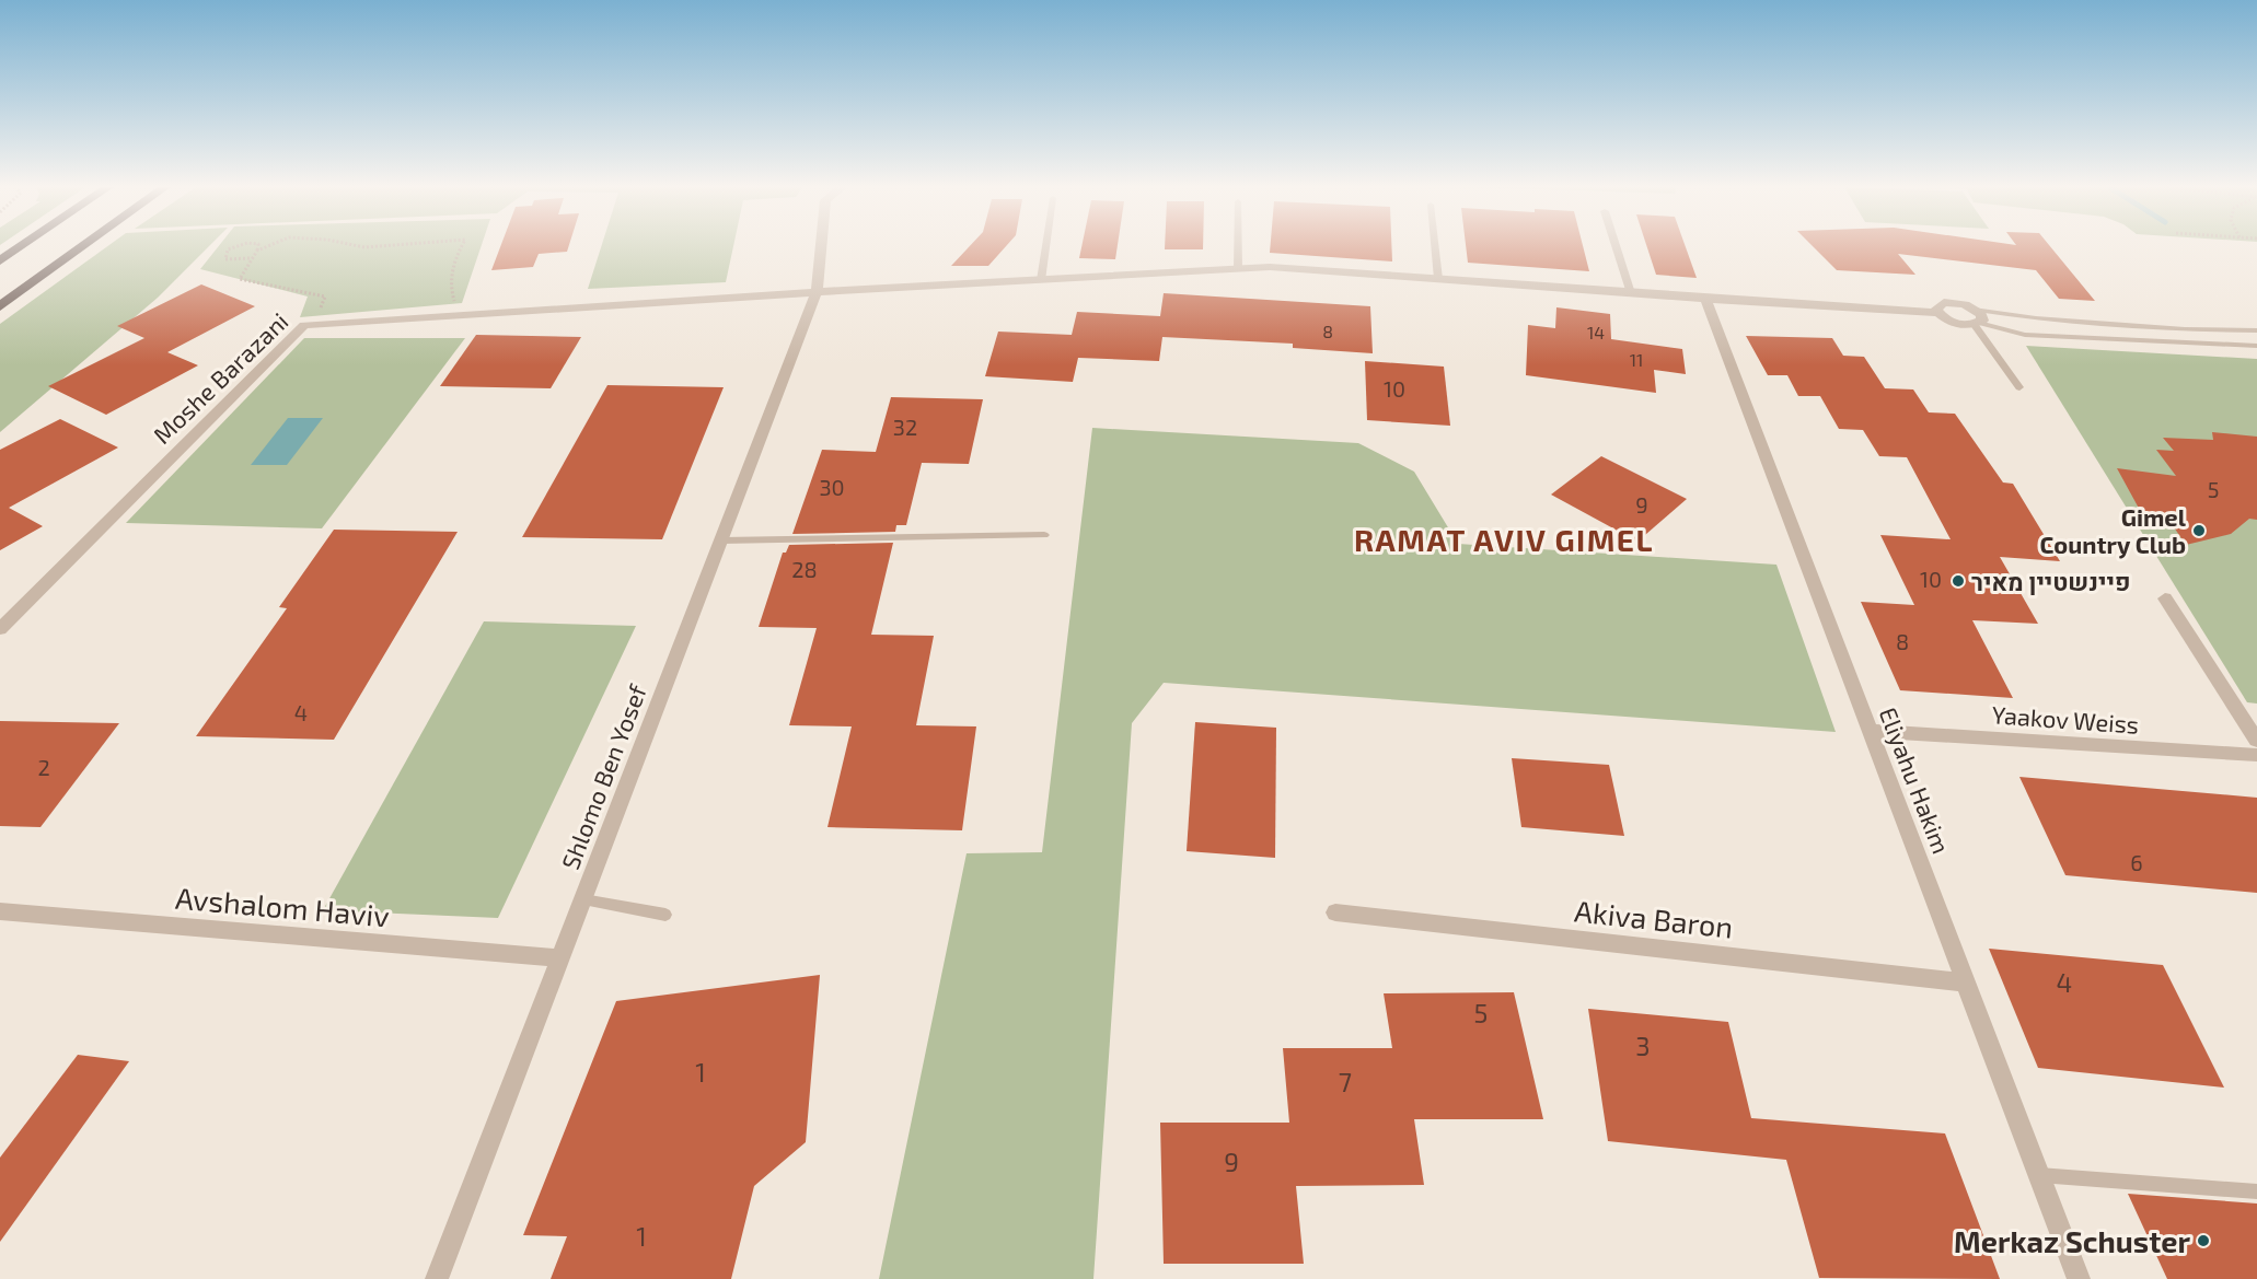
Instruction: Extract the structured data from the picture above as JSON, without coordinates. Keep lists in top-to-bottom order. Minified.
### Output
{"streets":{"street":["Moshe Barazani","Yaakov Weiss","Shlomo Ben Yosef","Eliyahu Hakim","Avshalom Haviv","Akiva Baron"]},"crossings":[["Moshe Barazani","Shlomo Ben Yosef"],["Moshe Barazani","Eliyahu Hakim"],["Yaakov Weiss","Eliyahu Hakim"],["Shlomo Ben Yosef","Avshalom Haviv"],["Eliyahu Hakim","Akiva Baron"]],"districts":["RAMAT AVIV GIMEL"],"places":["Gimel Country Club","פיינשטיין מאיר","Merkaz Schuster"],"house_numbers":["8","14","11","10","32","30","5","9","28","10","8","4","2","6","4","5","3","1","7","9","1"]}
